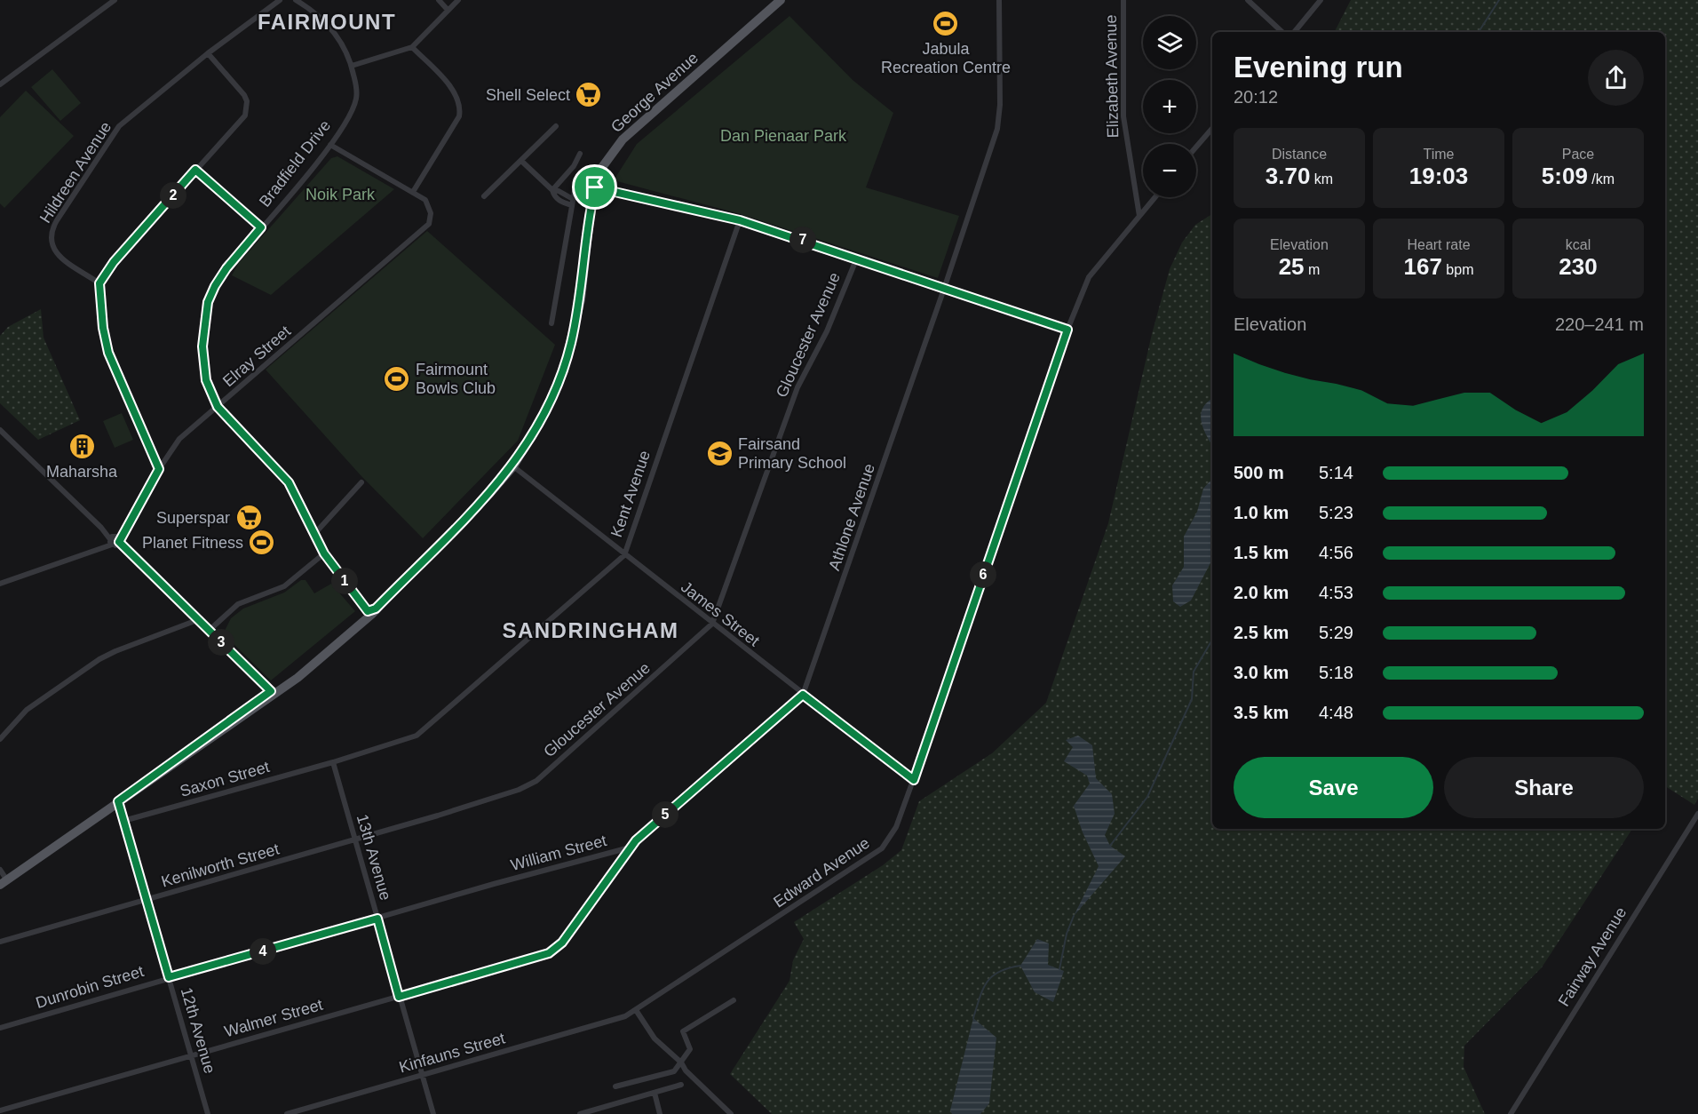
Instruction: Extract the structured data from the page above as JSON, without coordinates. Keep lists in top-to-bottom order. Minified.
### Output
{"streets":{"main road":["George Avenue"],"street":["Elizabeth Avenue","Bradfield Drive","Hildreen Avenue","Gloucester Avenue","Elray Street","Kent Avenue","Athlone Avenue","James Street","Saxon Street","William Street","13th Avenue","Kenilworth Street","Edward Avenue","Fairway Avenue","Dunrobin Street","Walmer Street","12th Avenue","Kinfauns Street"]},"crossings":[["Elizabeth Avenue","Edward Avenue"],["George Avenue","Bradfield Drive"],["George Avenue","James Street"],["George Avenue","12th Avenue"],["Bradfield Drive","Elray Street"],["Gloucester Avenue","James Street"],["Gloucester Avenue","Kenilworth Street"],["Kent Avenue","James Street"],["Kent Avenue","Saxon Street"],["Kent Avenue","13th Avenue"],["Athlone Avenue","James Street"],["Athlone Avenue","William Street"],["Athlone Avenue","Walmer Street"],["James Street","Edward Avenue"],["Saxon Street","13th Avenue"],["Saxon Street","12th Avenue"],["William Street","Dunrobin Street"],["13th Avenue","Kenilworth Street"],["13th Avenue","Dunrobin Street"],["13th Avenue","Walmer Street"],["13th Avenue","Kinfauns Street"],["Kenilworth Street","12th Avenue"],["Edward Avenue","Kinfauns Street"],["Dunrobin Street","12th Avenue"],["Walmer Street","12th Avenue"]],"districts":["FAIRMOUNT","SANDRINGHAM"],"parks":["Dan Pienaar Park","Noik Park"],"places":{"sports":["Jabula Recreation Centre","Fairmount Bowls Club","Planet Fitness"],"supermarket":["Shell Select","Superspar"],"building":["Maharsha"],"school or university":["Fairsand Primary School"]},"page":{"map_buttons":["+","−"],"heading":["Evening run","20:12"],"stats":[["Distance","3.70 km"],["Time","19:03"],["Pace","5:09 /km"],["Elevation","25 m"],["Heart rate","167 bpm"],["kcal","230"]],"pins":["2","7","6","1","3","5","4"],"chart":["Elevation","220–241 m"],"list":[{"name":"500 m","note":"5:14"},{"name":"1.0 km","note":"5:23"},{"name":"1.5 km","note":"4:56"},{"name":"2.0 km","note":"4:53"},{"name":"2.5 km","note":"5:29"},{"name":"3.0 km","note":"5:18"},{"name":"3.5 km","note":"4:48"}],"buttons":["Save","Share"]}}
